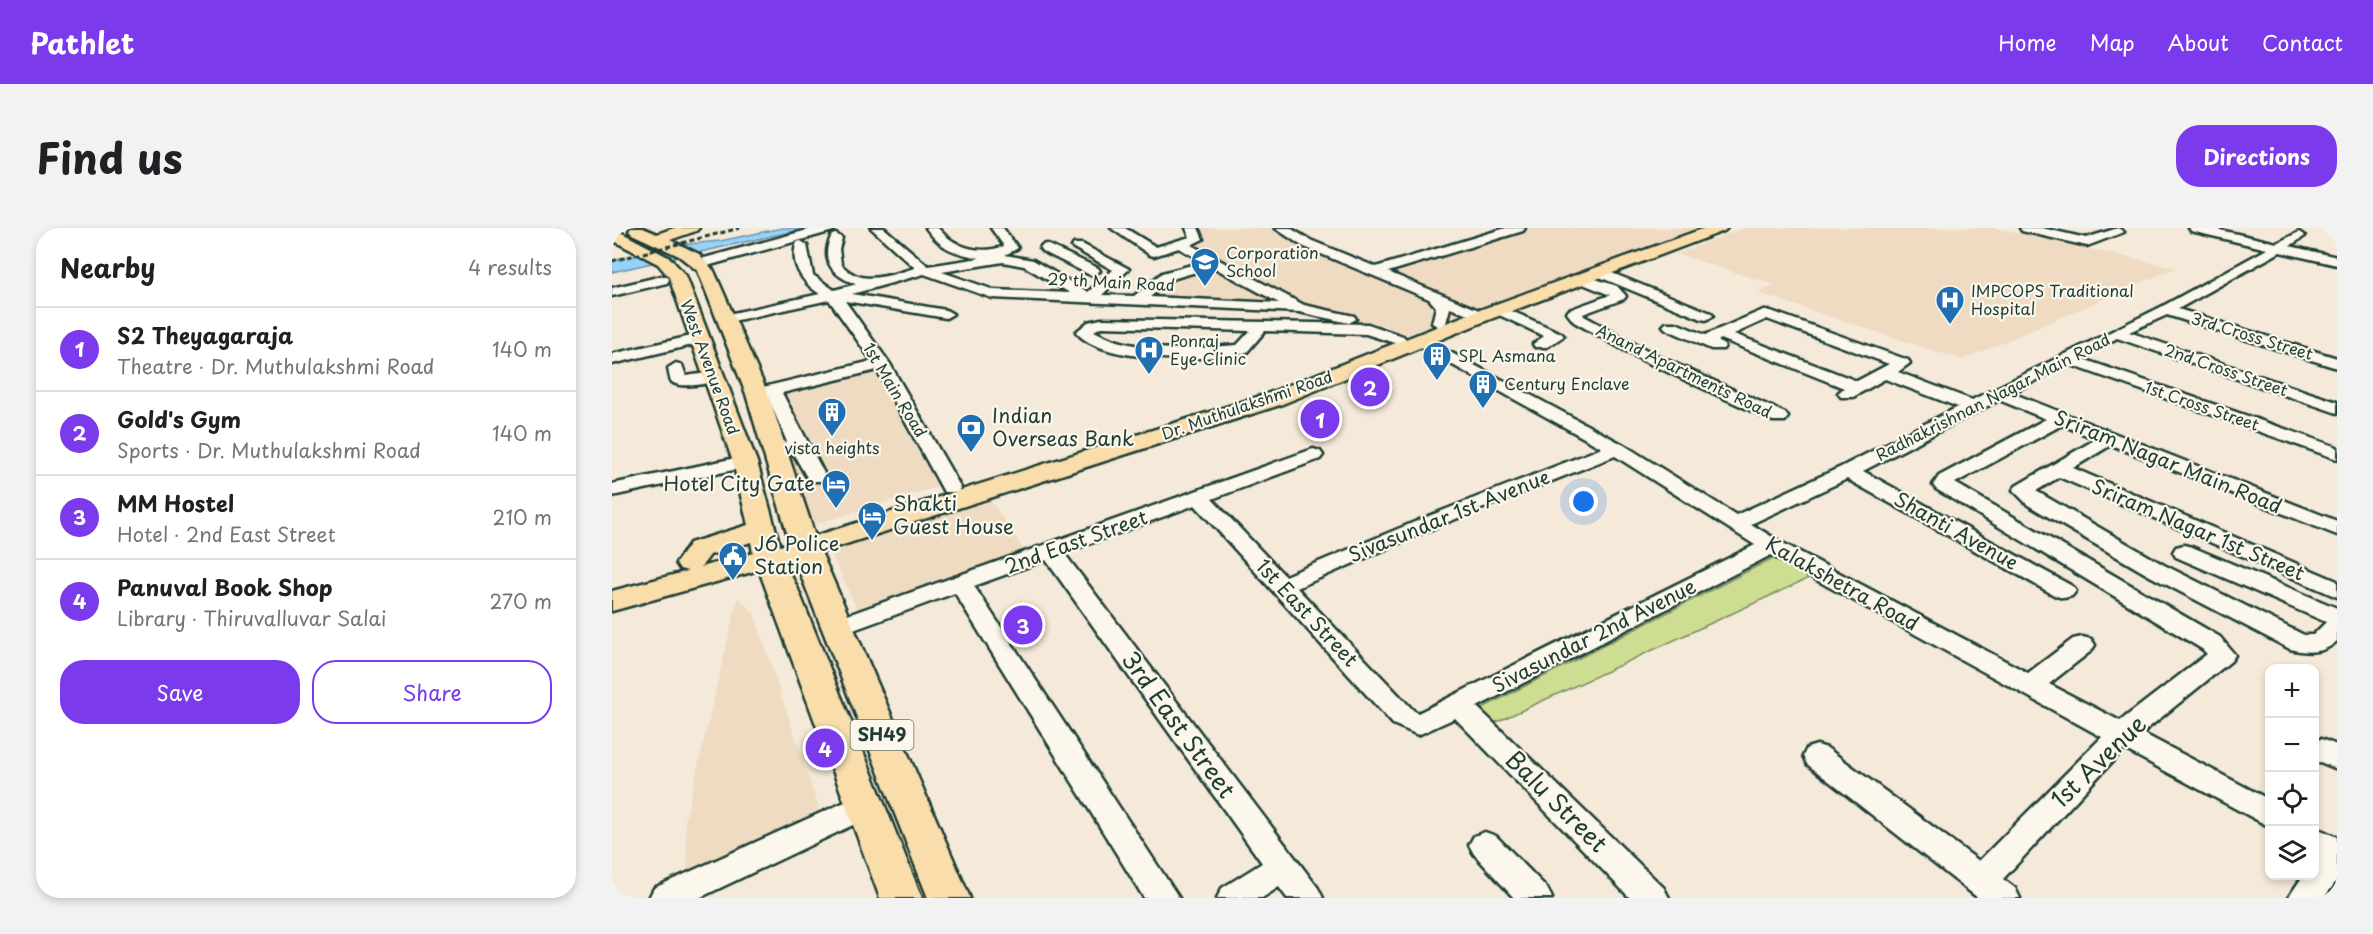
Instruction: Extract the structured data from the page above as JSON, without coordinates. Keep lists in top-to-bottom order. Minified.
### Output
{"streets":{"main road":["West Avenue Road","Dr. Muthulakshmi Road","SH49"],"street":["29 th Main Road","3rd Cross Street","2nd Cross Street","Anand Apartments Road","1st Main Road","Radhakrishnan Nagar Main Road","1st Cross Street","Sriram Nagar Main Road","Sivasundar 1st Avenue","Sriram Nagar 1st Street","Shanti Avenue","2nd East Street","Kalakshetra Road","1st East Street","Sivasundar 2nd Avenue","3rd East Street","1st Avenue","Balu Street"]},"crossings":[["3rd Cross Street","Radhakrishnan Nagar Main Road"],["West Avenue Road","Dr. Muthulakshmi Road"],["West Avenue Road","SH49"],["2nd Cross Street","Radhakrishnan Nagar Main Road"],["Anand Apartments Road","Dr. Muthulakshmi Road"],["1st Main Road","Dr. Muthulakshmi Road"],["Radhakrishnan Nagar Main Road","1st Cross Street"],["Radhakrishnan Nagar Main Road","Sriram Nagar Main Road"],["Radhakrishnan Nagar Main Road","Shanti Avenue"],["Radhakrishnan Nagar Main Road","Kalakshetra Road"],["Dr. Muthulakshmi Road","Kalakshetra Road"],["Dr. Muthulakshmi Road","SH49"],["Sriram Nagar Main Road","1st Avenue"],["Sivasundar 1st Avenue","Kalakshetra Road"],["Sivasundar 1st Avenue","1st East Street"],["2nd East Street","1st East Street"],["2nd East Street","3rd East Street"],["2nd East Street","SH49"],["Kalakshetra Road","Sivasundar 2nd Avenue"],["Kalakshetra Road","1st Avenue"],["1st East Street","Sivasundar 2nd Avenue"],["Sivasundar 2nd Avenue","Balu Street"]],"places":{"school or university":["Corporation School"],"hospital":["IMPCOPS Traditional Hospital","Ponraj Eye Clinic"],"building":["SPL Asmana","Century Enclave","vista heights"],"bank":["Indian Overseas Bank"],"hotel":["Hotel City Gate","Shakti Guest House"],"public building":["J6 Police Station"]},"page":{"header":"Pathlet","nav":["Home","Map","About","Contact"],"title":"Find us","buttons":["Directions",["Save","Share"]],"heading":["Nearby","4 results"],"list":[{"mark":"1","name":"S2 Theyagaraja","note":"Theatre · Dr. Muthulakshmi Road","value":"140 m"},{"mark":"2","name":"Gold's Gym","note":"Sports · Dr. Muthulakshmi Road","value":"140 m"},{"mark":"3","name":"MM Hostel","note":"Hotel · 2nd East Street","value":"210 m"},{"mark":"4","name":"Panuval Book Shop","note":"Library · Thiruvalluvar Salai","value":"270 m"}],"pins":["2","1","3","4"],"map_buttons":["+","−"]}}
